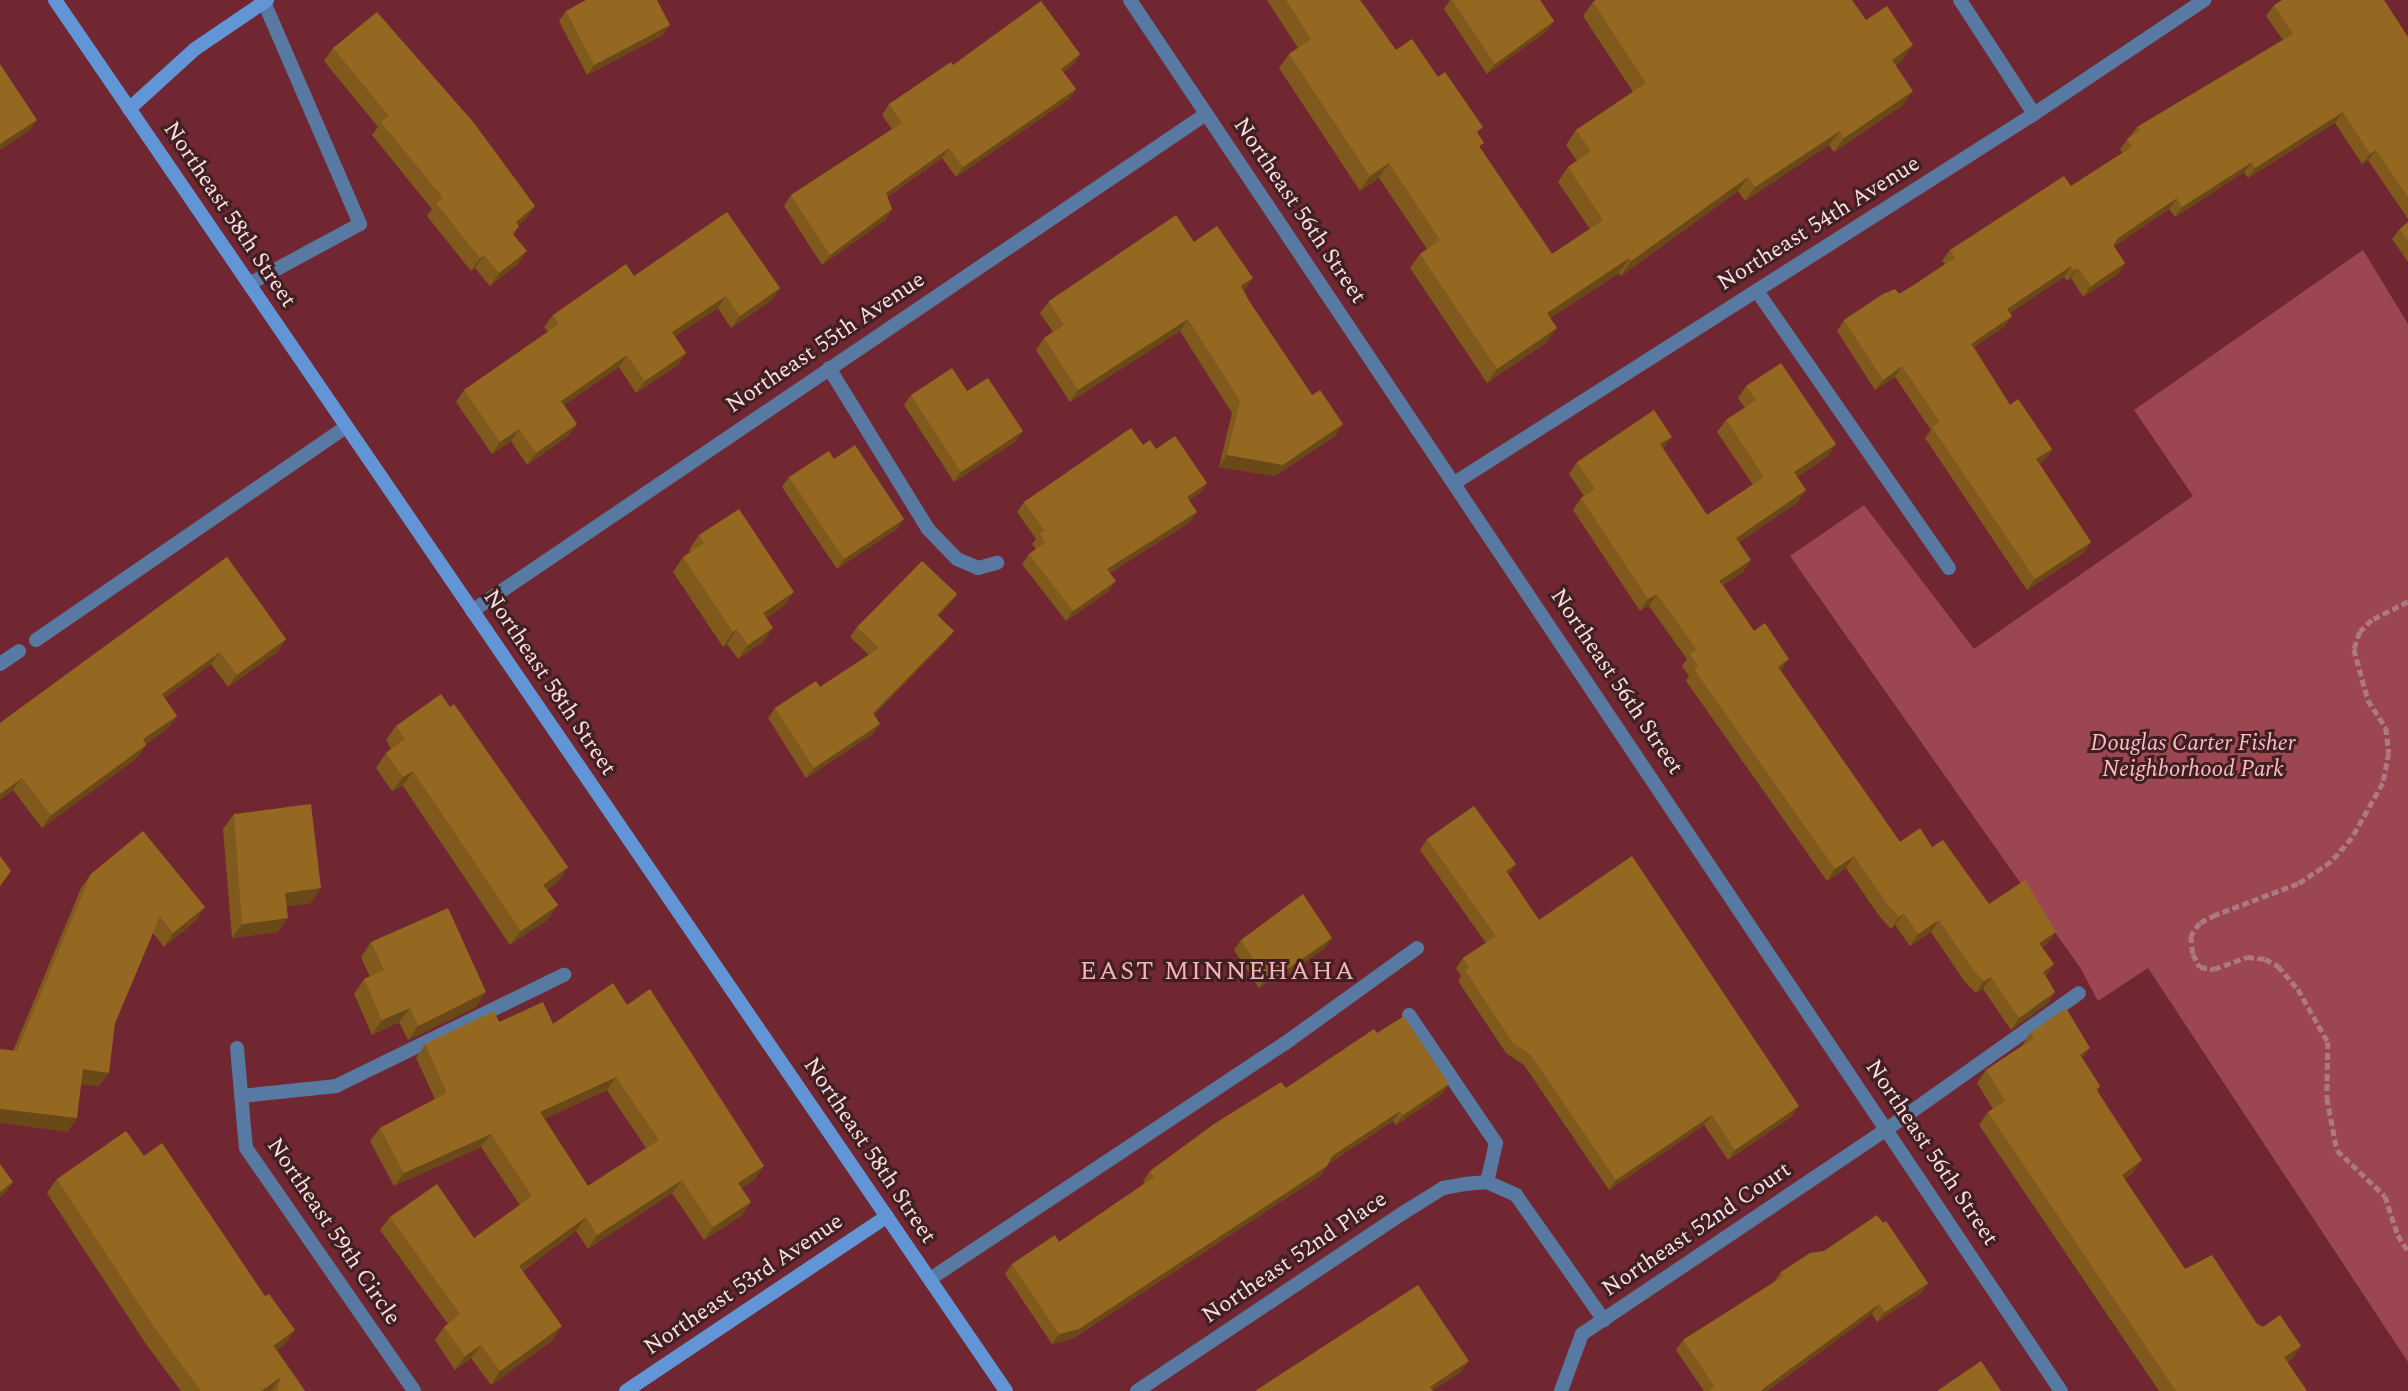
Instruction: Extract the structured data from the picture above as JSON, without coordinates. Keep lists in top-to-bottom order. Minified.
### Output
{"streets":{"street":["Northeast 56th Street","Northeast 58th Street","Northeast 54th Avenue","Northeast 55th Avenue","Northeast 52nd Court","Northeast 59th Circle","Northeast 52nd Place","Northeast 53rd Avenue"]},"crossings":[["Northeast 56th Street","Northeast 54th Avenue"],["Northeast 56th Street","Northeast 55th Avenue"],["Northeast 56th Street","Northeast 52nd Court"],["Northeast 58th Street","Northeast 55th Avenue"],["Northeast 58th Street","Northeast 53rd Avenue"]],"districts":["EAST MINNEHAHA"],"parks":["Douglas Carter Fisher Neighborhood Park"]}
